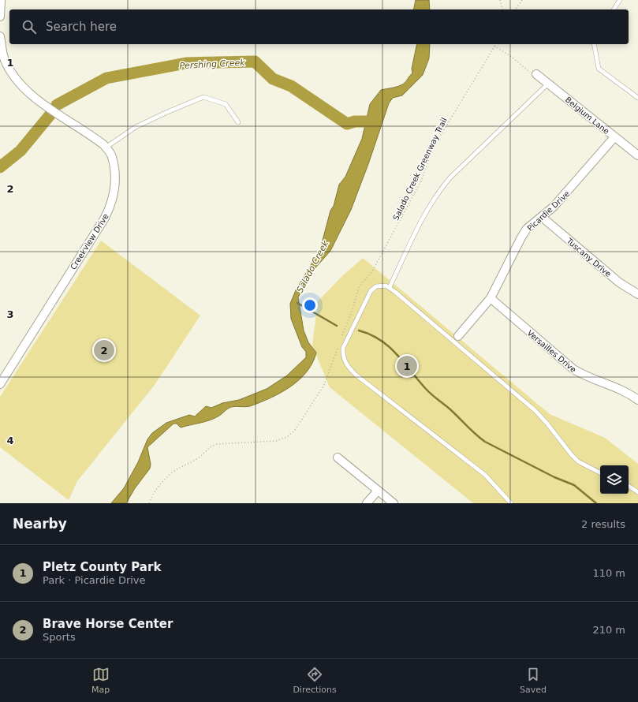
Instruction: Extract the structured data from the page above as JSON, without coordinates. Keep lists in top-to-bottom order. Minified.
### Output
{"streets":{"street":["Belgium Lane","Picardie Drive","Creekview Drive","Tuscany Drive","Versailles Drive"],"path":["Salado Creek Greenway Trail"]},"crossings":[["Belgium Lane","Picardie Drive"],["Picardie Drive","Tuscany Drive"],["Picardie Drive","Versailles Drive"]],"water":["Pershing Creek","Salado Creek"],"page":{"search":"Search here","pins":["2","1"],"heading":["Nearby","2 results"],"list":[{"mark":"1","name":"Pletz County Park","note":"Park · Picardie Drive","value":"110 m"},{"mark":"2","name":"Brave Horse Center","note":"Sports","value":"210 m"}],"nav":["Map","Directions","Saved"]},"grid":{"rows":["1","2","3","4"]}}
